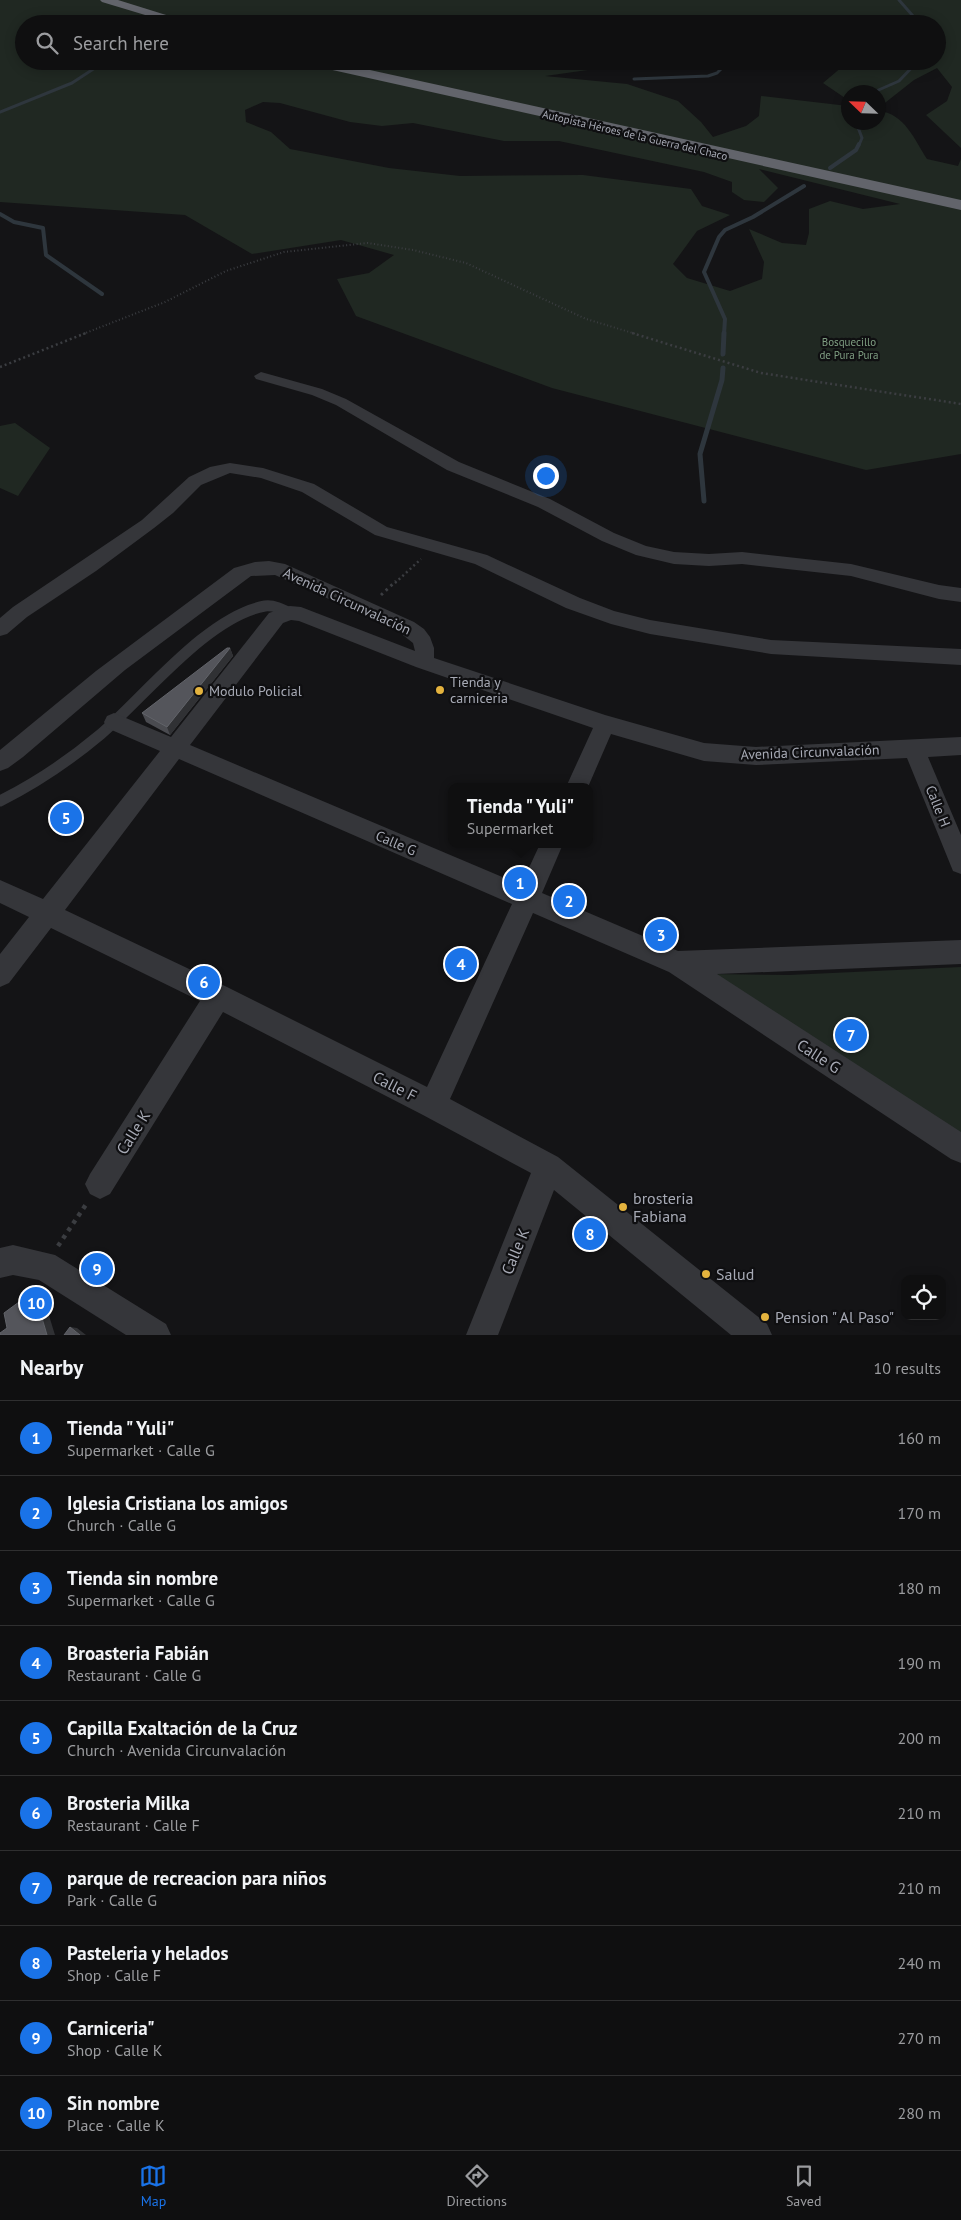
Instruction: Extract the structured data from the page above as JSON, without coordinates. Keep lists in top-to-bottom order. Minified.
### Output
{"streets":{"highway":["Autopista Héroes de la Guerra del Chaco"],"street":["Avenida Circunvalación","Calle H","Calle G","Calle F","Calle K"]},"crossings":[["Avenida Circunvalación","Calle H"],["Calle F","Calle K"]],"parks":["Bosquecillo de Pura Pura"],"places":["Tienda y carniceria","Modulo Policial","brosteria Fabiana","Salud","Pension \" Al Paso\""],"north":"top left","page":{"search":"Search here","popup":["Tienda \" Yuli\"","Supermarket"],"pins":["5","1","2","3","4","6","7","8","9","10"],"heading":["Nearby","10 results"],"list":[{"mark":"1","name":"Tienda \" Yuli\"","note":"Supermarket · Calle G","value":"160 m"},{"mark":"2","name":"Iglesia Cristiana los amigos","note":"Church · Calle G","value":"170 m"},{"mark":"3","name":"Tienda sin nombre","note":"Supermarket · Calle G","value":"180 m"},{"mark":"4","name":"Broasteria Fabián","note":"Restaurant · Calle G","value":"190 m"},{"mark":"5","name":"Capilla Exaltación de la Cruz","note":"Church · Avenida Circunvalación","value":"200 m"},{"mark":"6","name":"Brosteria Milka","note":"Restaurant · Calle F","value":"210 m"},{"mark":"7","name":"parque de recreacion para niños","note":"Park · Calle G","value":"210 m"},{"mark":"8","name":"Pasteleria y helados","note":"Shop · Calle F","value":"240 m"},{"mark":"9","name":"Carniceria\"","note":"Shop · Calle K","value":"270 m"},{"mark":"10","name":"Sin nombre","note":"Place · Calle K","value":"280 m"}],"nav":["Map","Directions","Saved"]}}
